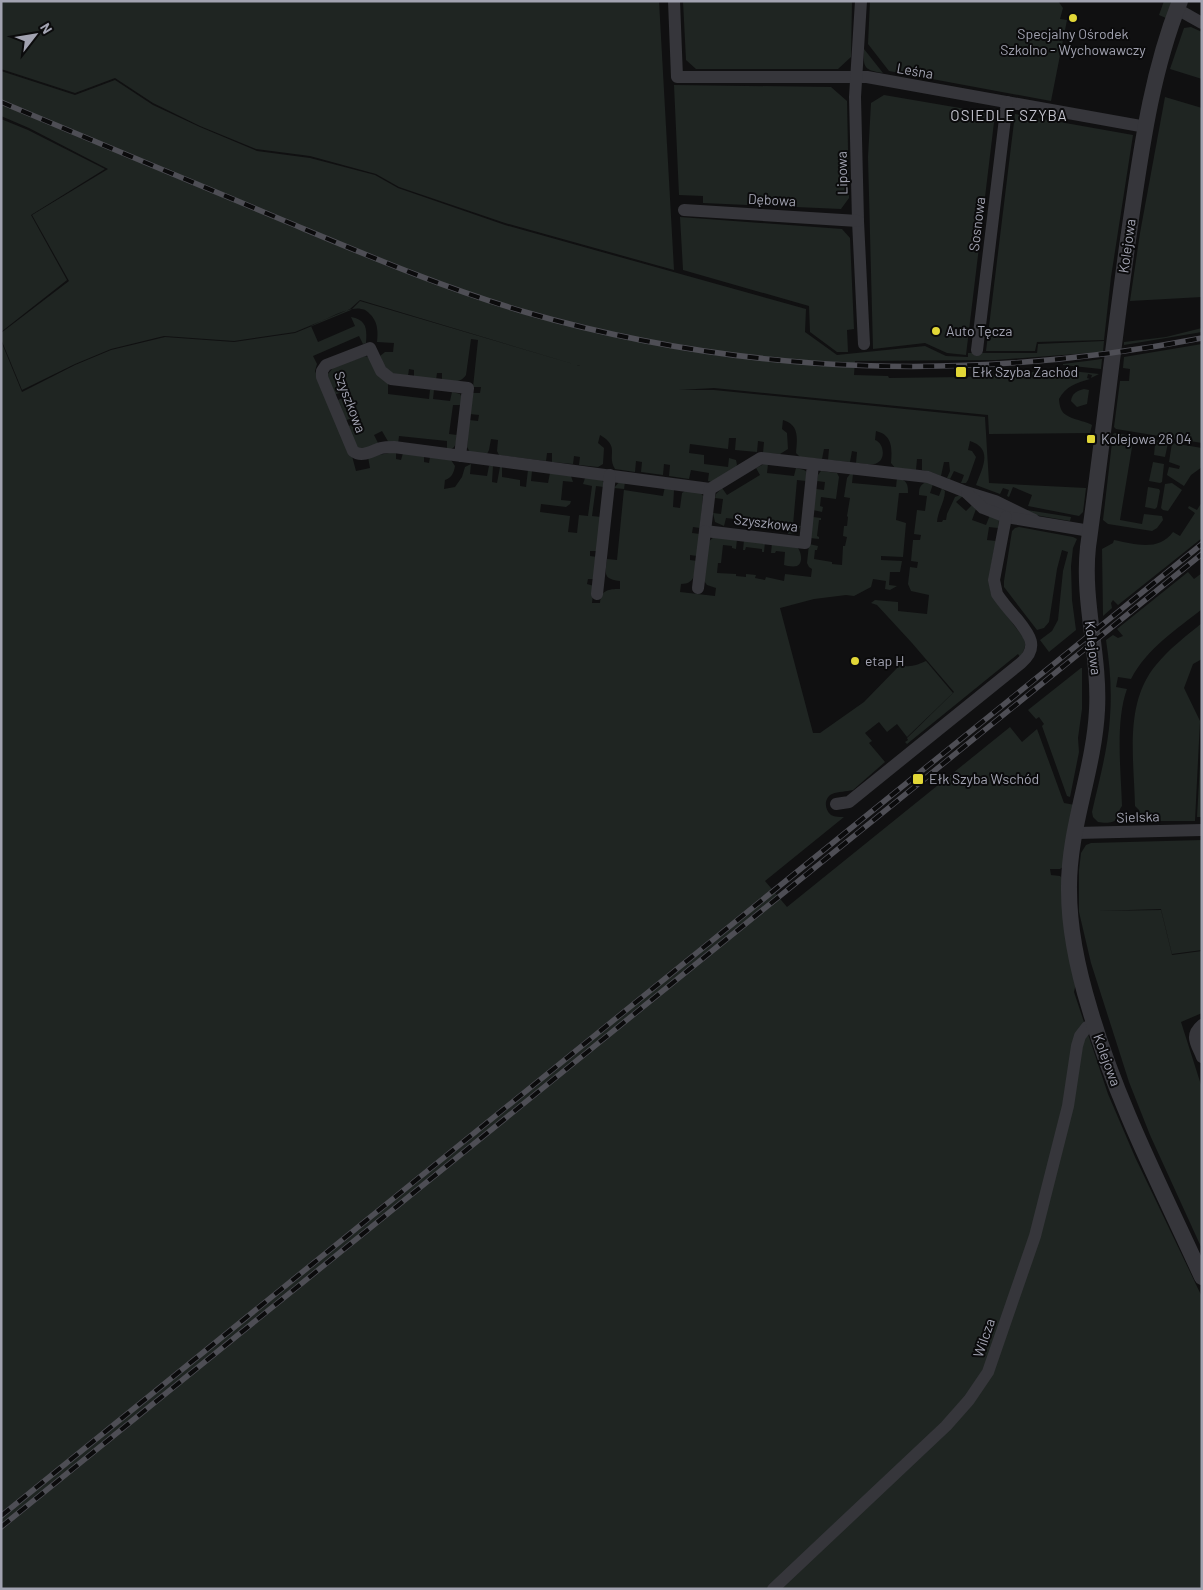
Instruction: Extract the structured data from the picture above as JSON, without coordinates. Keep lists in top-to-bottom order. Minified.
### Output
{"streets":{"street":["Leśna","Lipowa","Dębowa","Sosnowa","Kolejowa","Szyszkowa","Sielska","Wilcza"]},"crossings":[["Leśna","Lipowa"],["Leśna","Sosnowa"],["Leśna","Kolejowa"],["Lipowa","Dębowa"],["Kolejowa","Sielska"],["Kolejowa","Wilcza"]],"districts":["OSIEDLE SZYBA"],"places":{"other":["Specjalny Ośrodek Szkolno - Wychowawczy","Auto Tęcza","etap H"],"transit":["Ełk Szyba Zachód","Kolejowa 26 04","Ełk Szyba Wschód"]},"north":"top right"}
